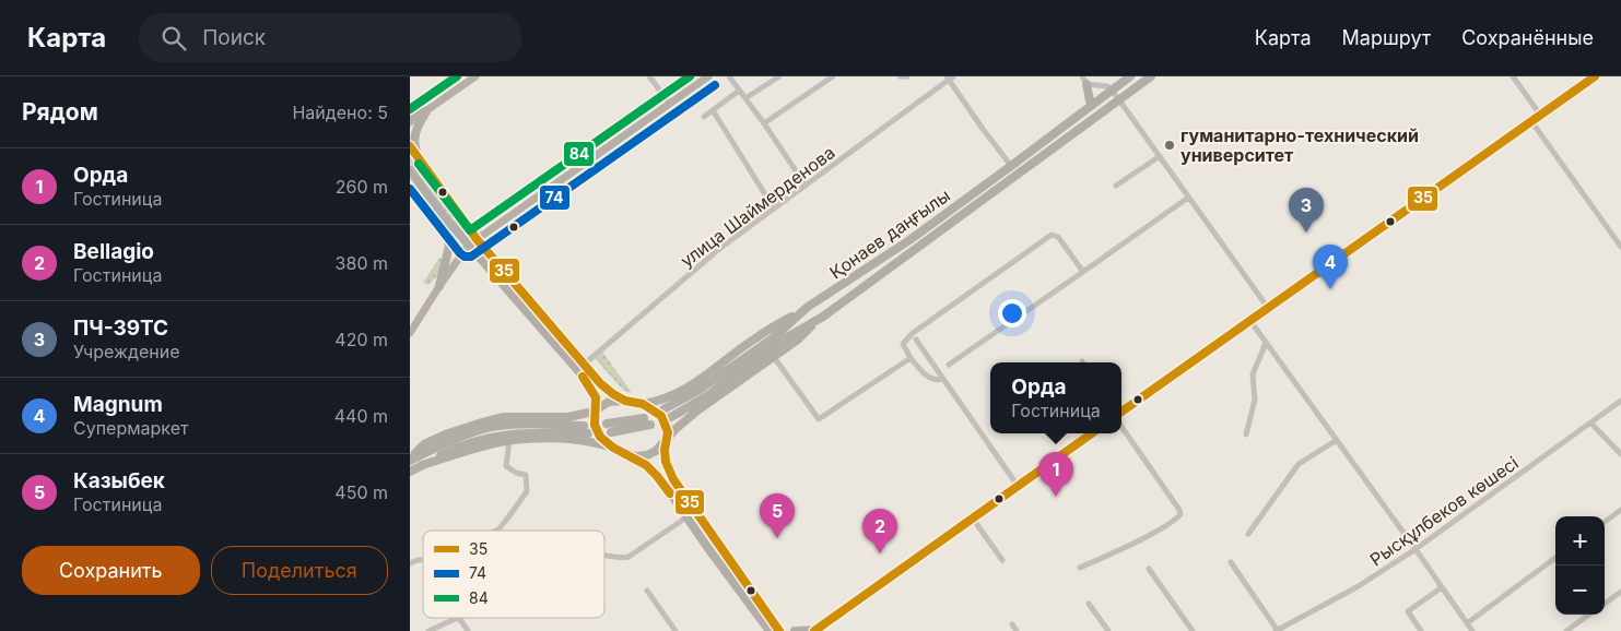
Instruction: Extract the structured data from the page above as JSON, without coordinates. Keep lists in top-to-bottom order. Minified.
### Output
{"streets":{"main road":["Қонаев даңғылы"],"street":["улица Шаймерденова","Рысқұлбеков көшесі"]},"places":["гуманитарно-технический университет"],"lines":["transit line 35","transit line 84","transit line 74"],"legend":["35","74","84"],"page":{"header":"Карта","search":"Поиск","nav":["Карта","Маршрут","Сохранённые"],"heading":["Рядом","Найдено: 5"],"list":[{"mark":"1","name":"Орда","note":"Гостиница","value":"260 m"},{"mark":"2","name":"Bellagio","note":"Гостиница","value":"380 m"},{"mark":"3","name":"ПЧ-39ТС","note":"Учреждение","value":"420 m"},{"mark":"4","name":"Magnum","note":"Супермаркет","value":"440 m"},{"mark":"5","name":"Казыбек","note":"Гостиница","value":"450 m"}],"pins":["3","4","1","5","2"],"popup":["Орда","Гостиница"],"map_buttons":["+","−"],"buttons":["Сохранить","Поделиться"]}}
